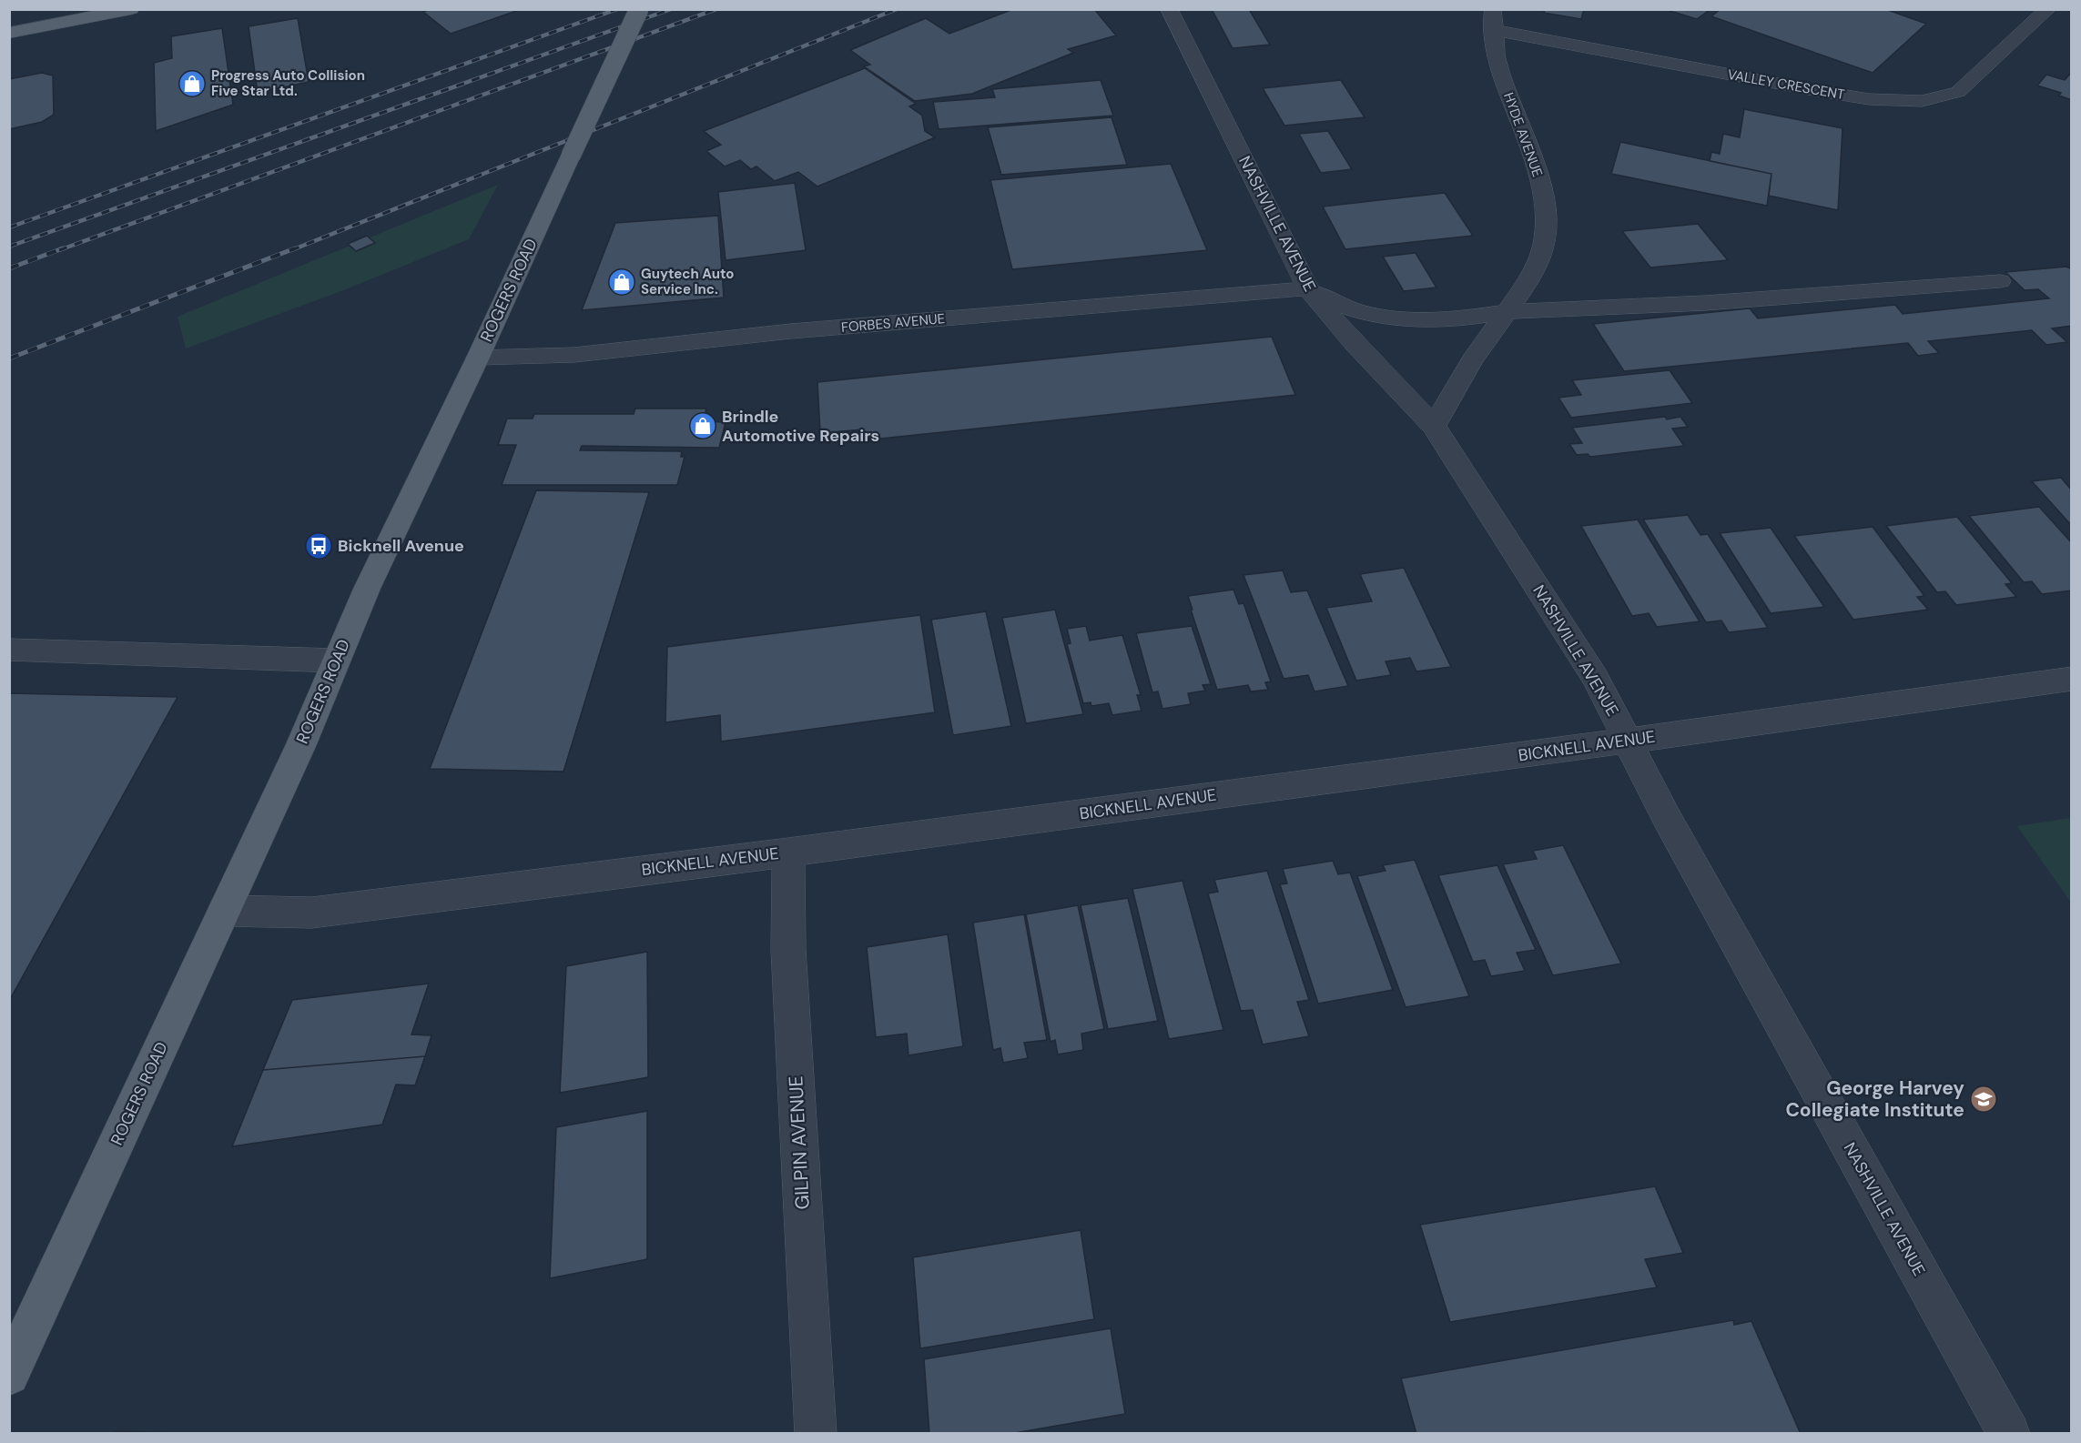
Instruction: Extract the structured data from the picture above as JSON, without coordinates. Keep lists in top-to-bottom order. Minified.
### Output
{"streets":{"main road":["ROGERS ROAD"],"street":["VALLEY CRESCENT","HYDE AVENUE","NASHVILLE AVENUE","FORBES AVENUE","BICKNELL AVENUE","GILPIN AVENUE"]},"crossings":[["VALLEY CRESCENT","HYDE AVENUE"],["HYDE AVENUE","NASHVILLE AVENUE"],["NASHVILLE AVENUE","FORBES AVENUE"],["NASHVILLE AVENUE","BICKNELL AVENUE"],["ROGERS ROAD","FORBES AVENUE"],["ROGERS ROAD","BICKNELL AVENUE"],["BICKNELL AVENUE","GILPIN AVENUE"]],"places":{"shop":["Progress Auto Collision Five Star Ltd.","Guytech Auto Service Inc.","Brindle Automotive Repairs"],"bus stop":["Bicknell Avenue"],"school or university":["George Harvey Collegiate Institute"]}}
